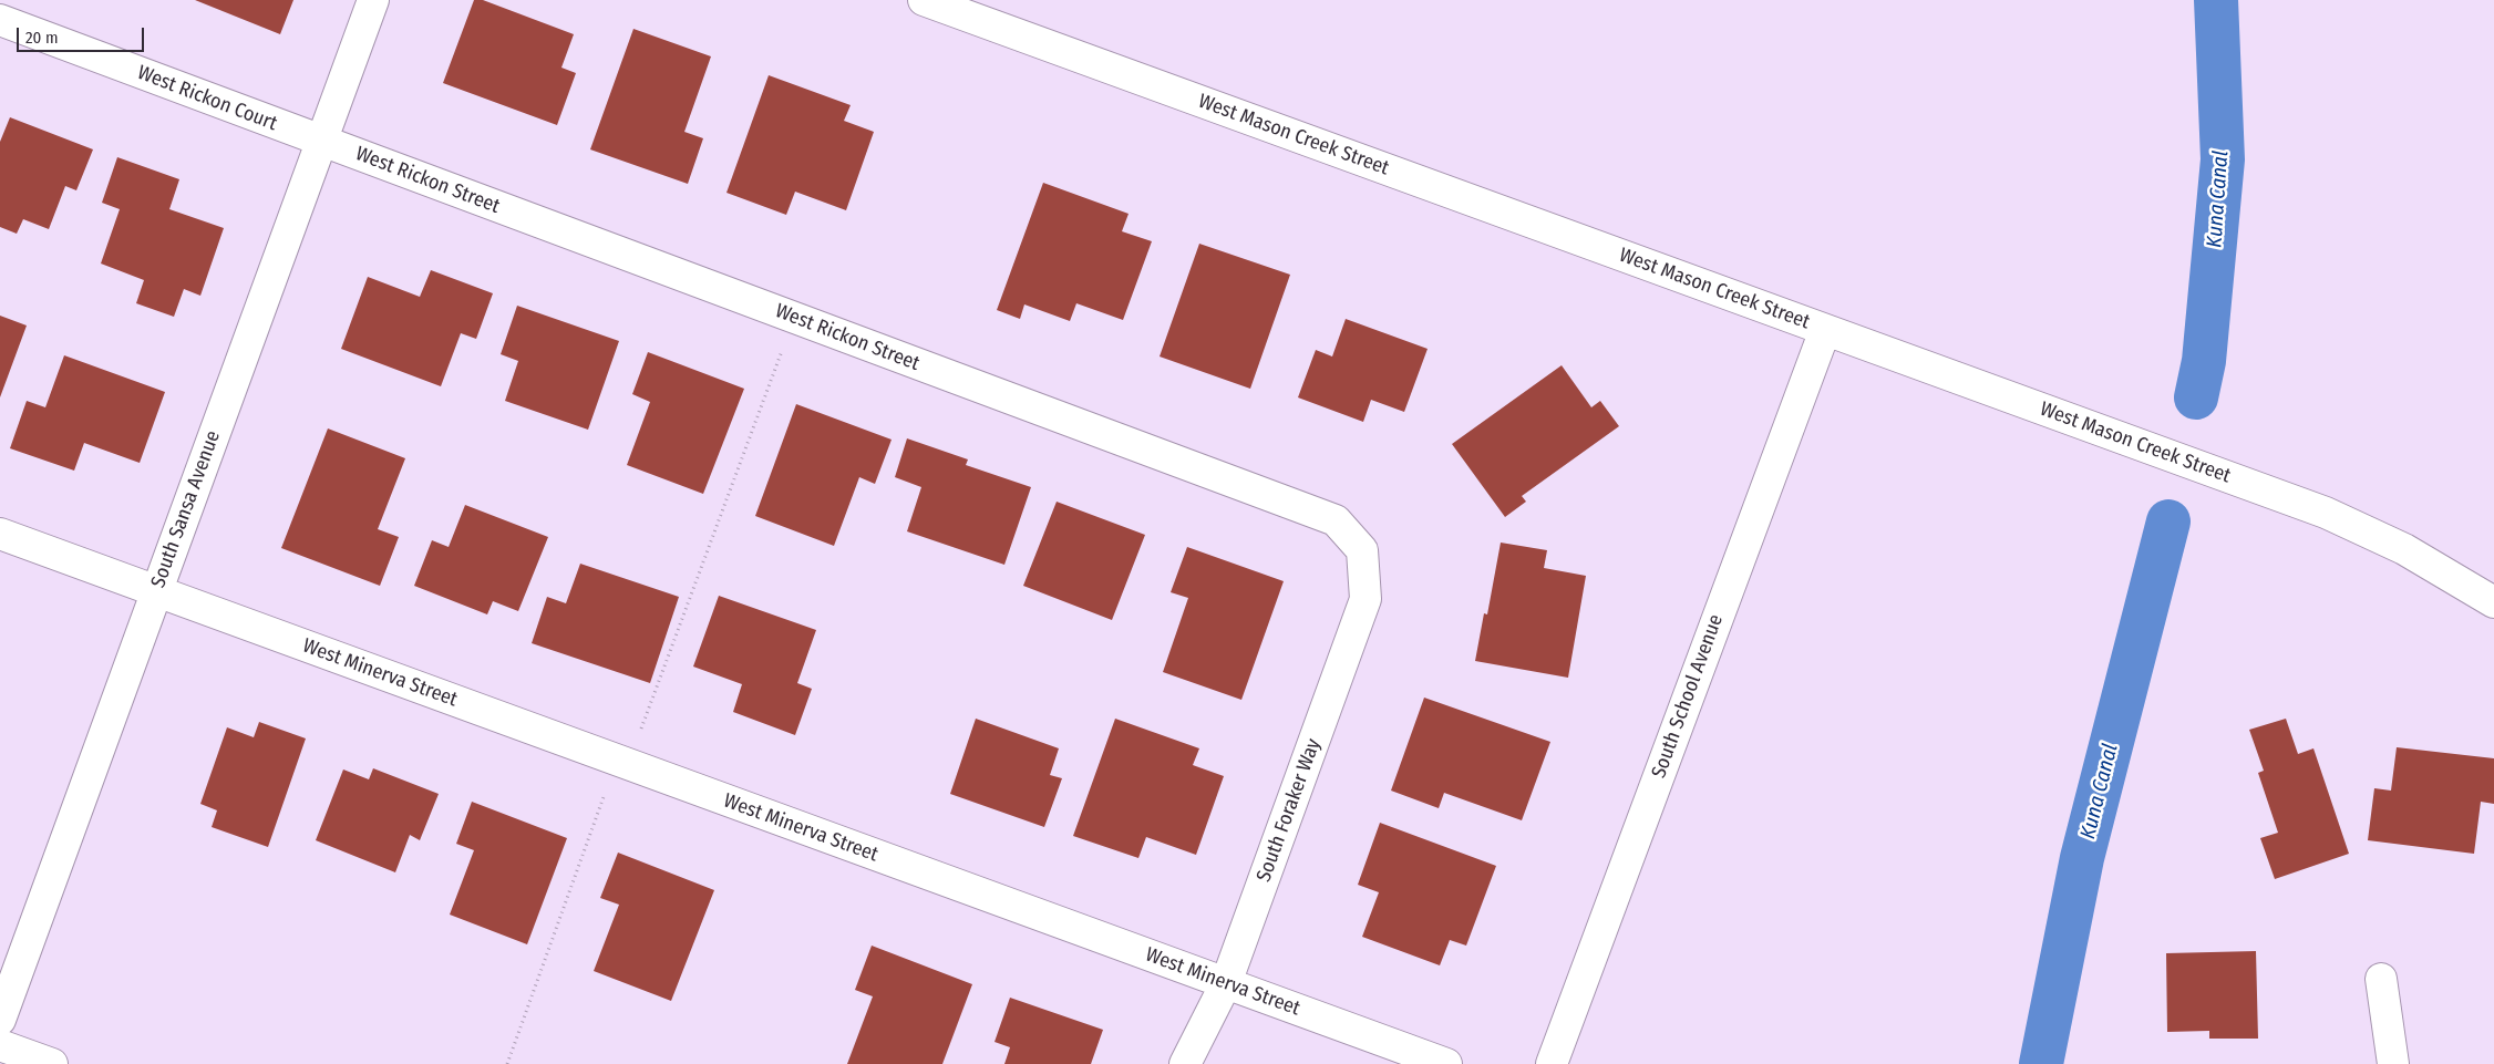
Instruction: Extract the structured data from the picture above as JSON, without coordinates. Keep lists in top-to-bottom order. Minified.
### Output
{"streets":{"street":["West Rickon Court","West Mason Creek Street","West Rickon Street","South Sansa Avenue","West Minerva Street","South School Avenue","South Foraker Way"]},"crossings":[["West Rickon Court","West Rickon Street"],["West Rickon Court","South Sansa Avenue"],["West Mason Creek Street","South School Avenue"],["West Rickon Street","South Sansa Avenue"],["West Rickon Street","South Foraker Way"],["South Sansa Avenue","West Minerva Street"],["West Minerva Street","South Foraker Way"]],"water":["Kuna Canal"],"scale_bar":"20 m"}
